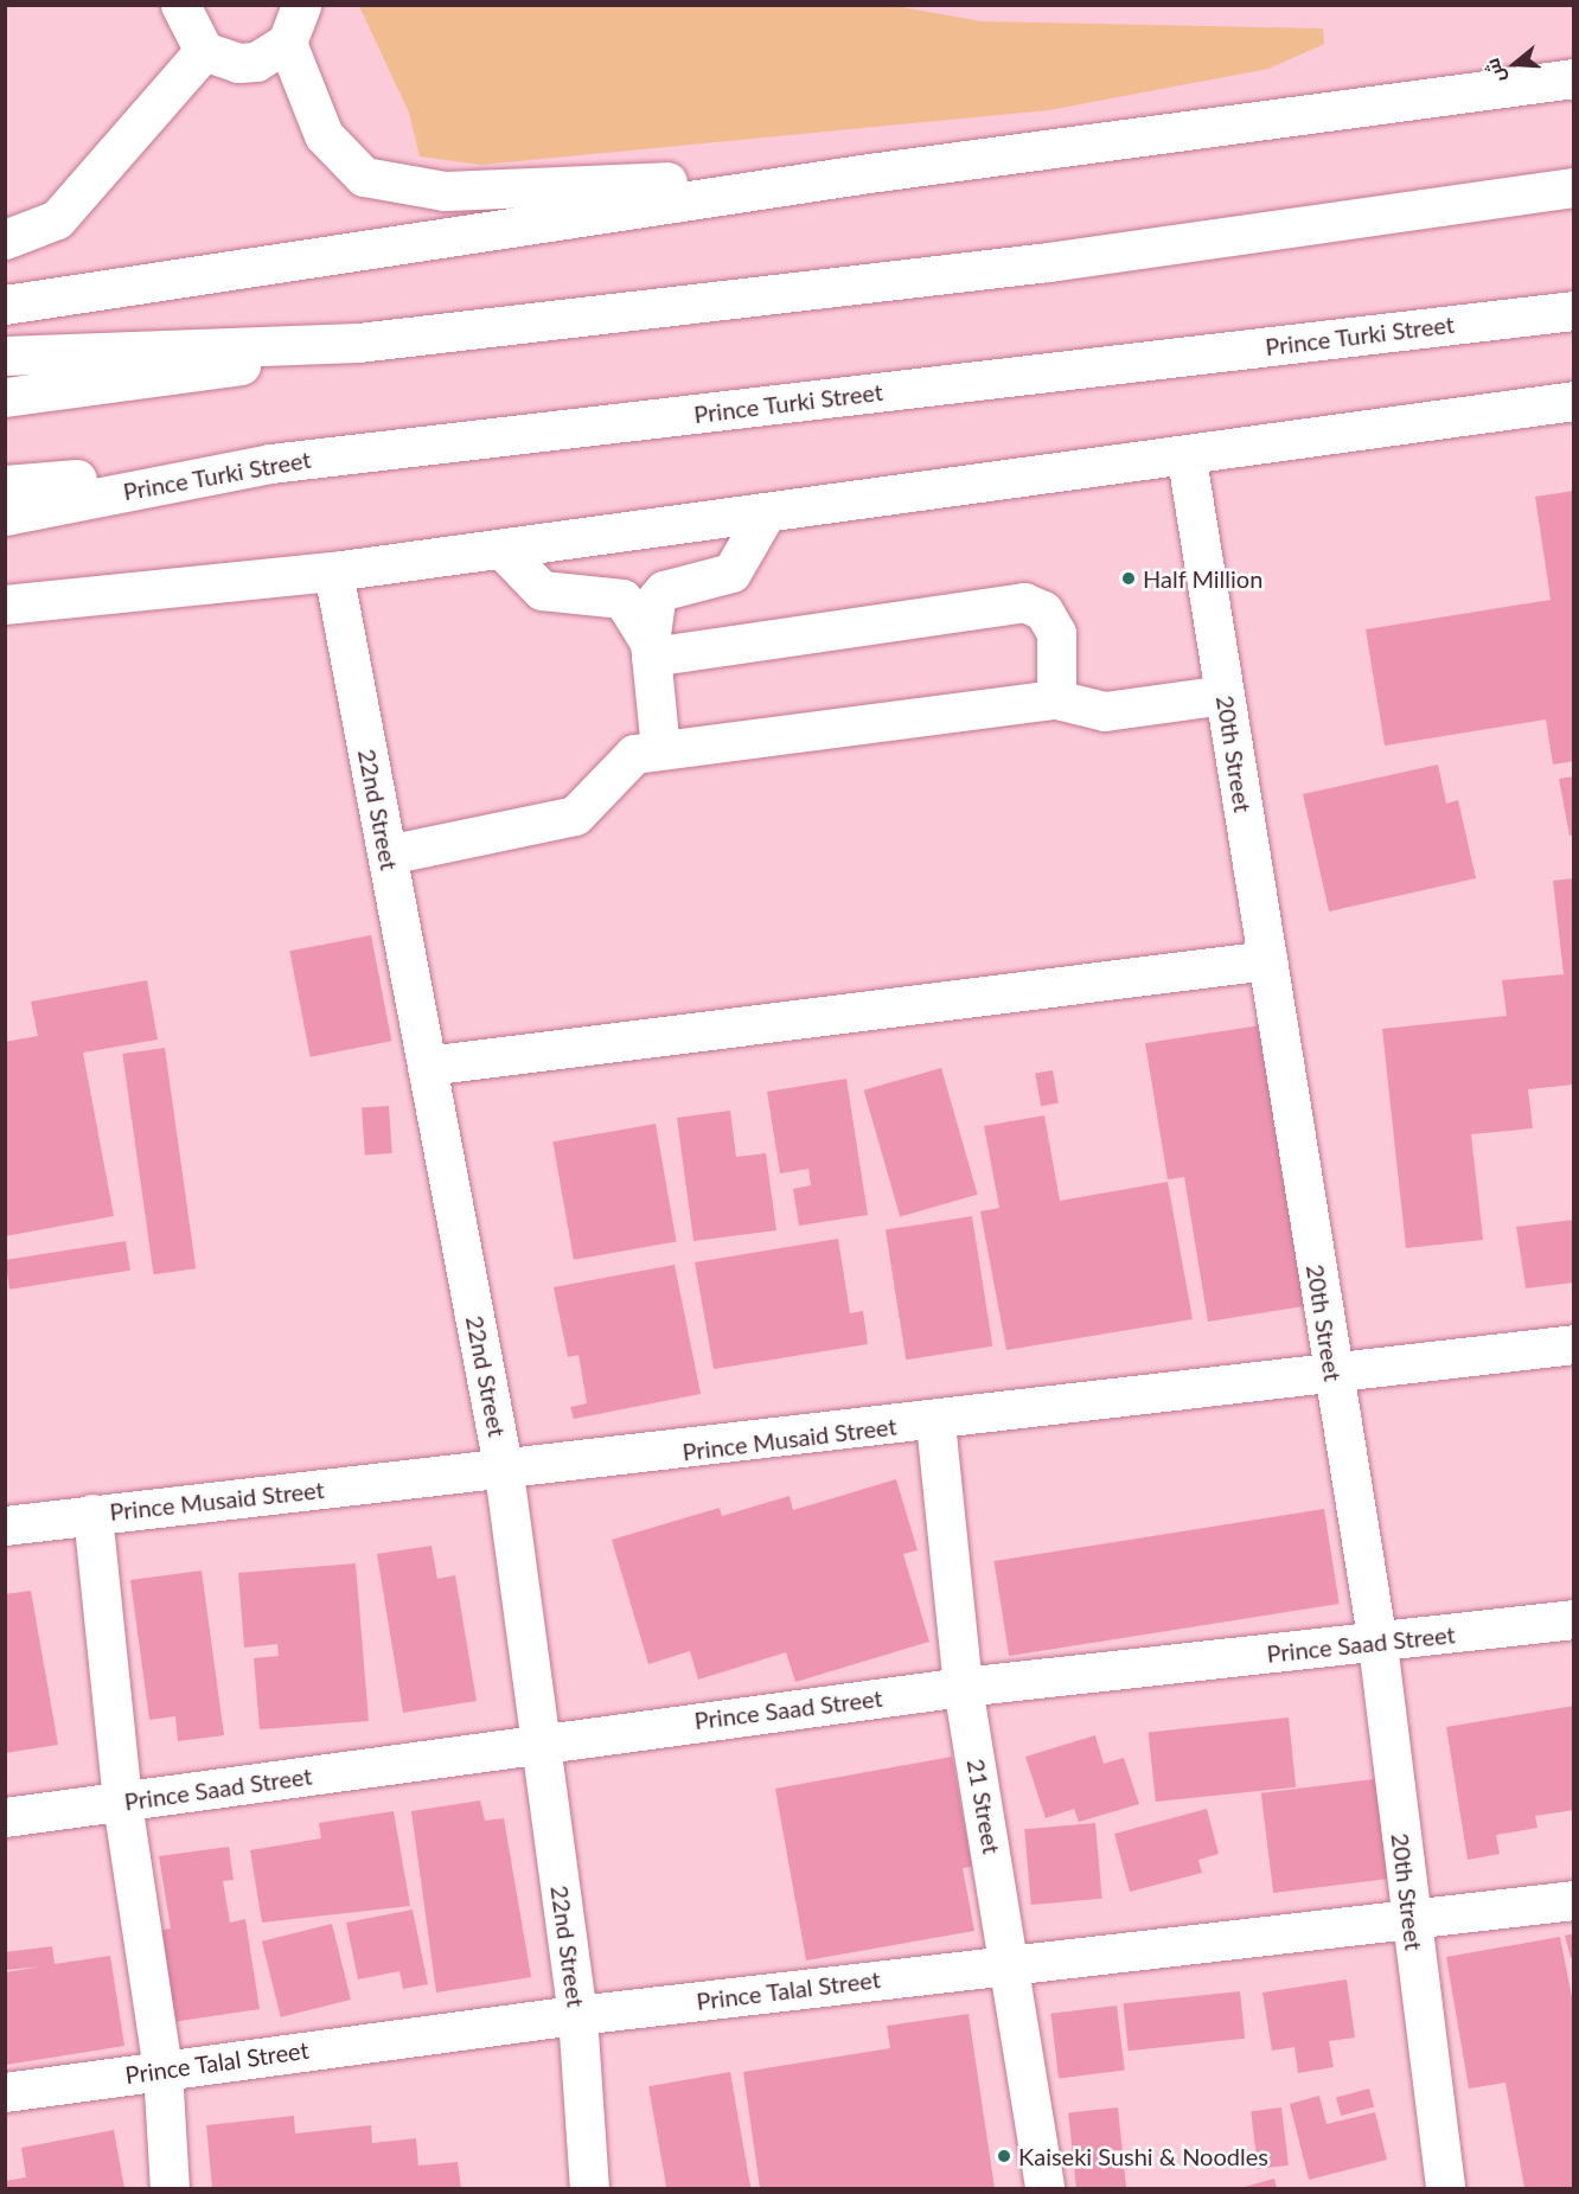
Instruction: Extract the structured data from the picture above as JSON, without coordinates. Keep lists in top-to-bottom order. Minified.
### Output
{"streets":{"street":["Prince Turki Street","20th Street","22nd Street","Prince Musaid Street","Prince Saad Street","21 Street","Prince Talal Street"]},"crossings":[["20th Street","Prince Musaid Street"],["20th Street","Prince Saad Street"],["20th Street","Prince Talal Street"],["22nd Street","Prince Musaid Street"],["22nd Street","Prince Saad Street"],["22nd Street","Prince Talal Street"],["Prince Musaid Street","21 Street"],["Prince Saad Street","21 Street"],["21 Street","Prince Talal Street"]],"places":["Half Million","Kaiseki Sushi & Noodles"],"north":"left"}
